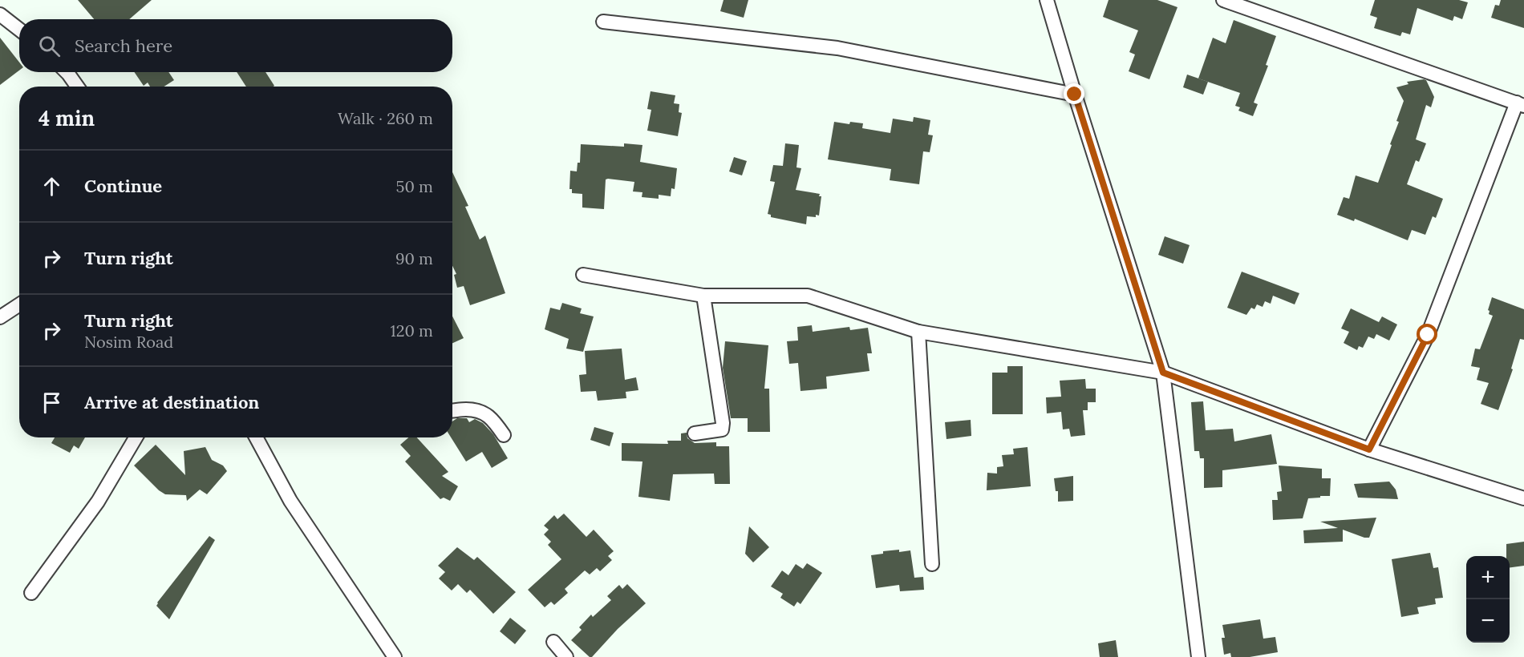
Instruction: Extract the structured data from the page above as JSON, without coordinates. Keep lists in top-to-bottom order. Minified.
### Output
{"page":{"search":"Search here","heading":["4 min","Walk · 260 m"],"list":[["Continue","50 m"],["Turn right","90 m"],["Turn right","Nosim Road","120 m"],"Arrive at destination"],"map_buttons":["+","−"]}}
